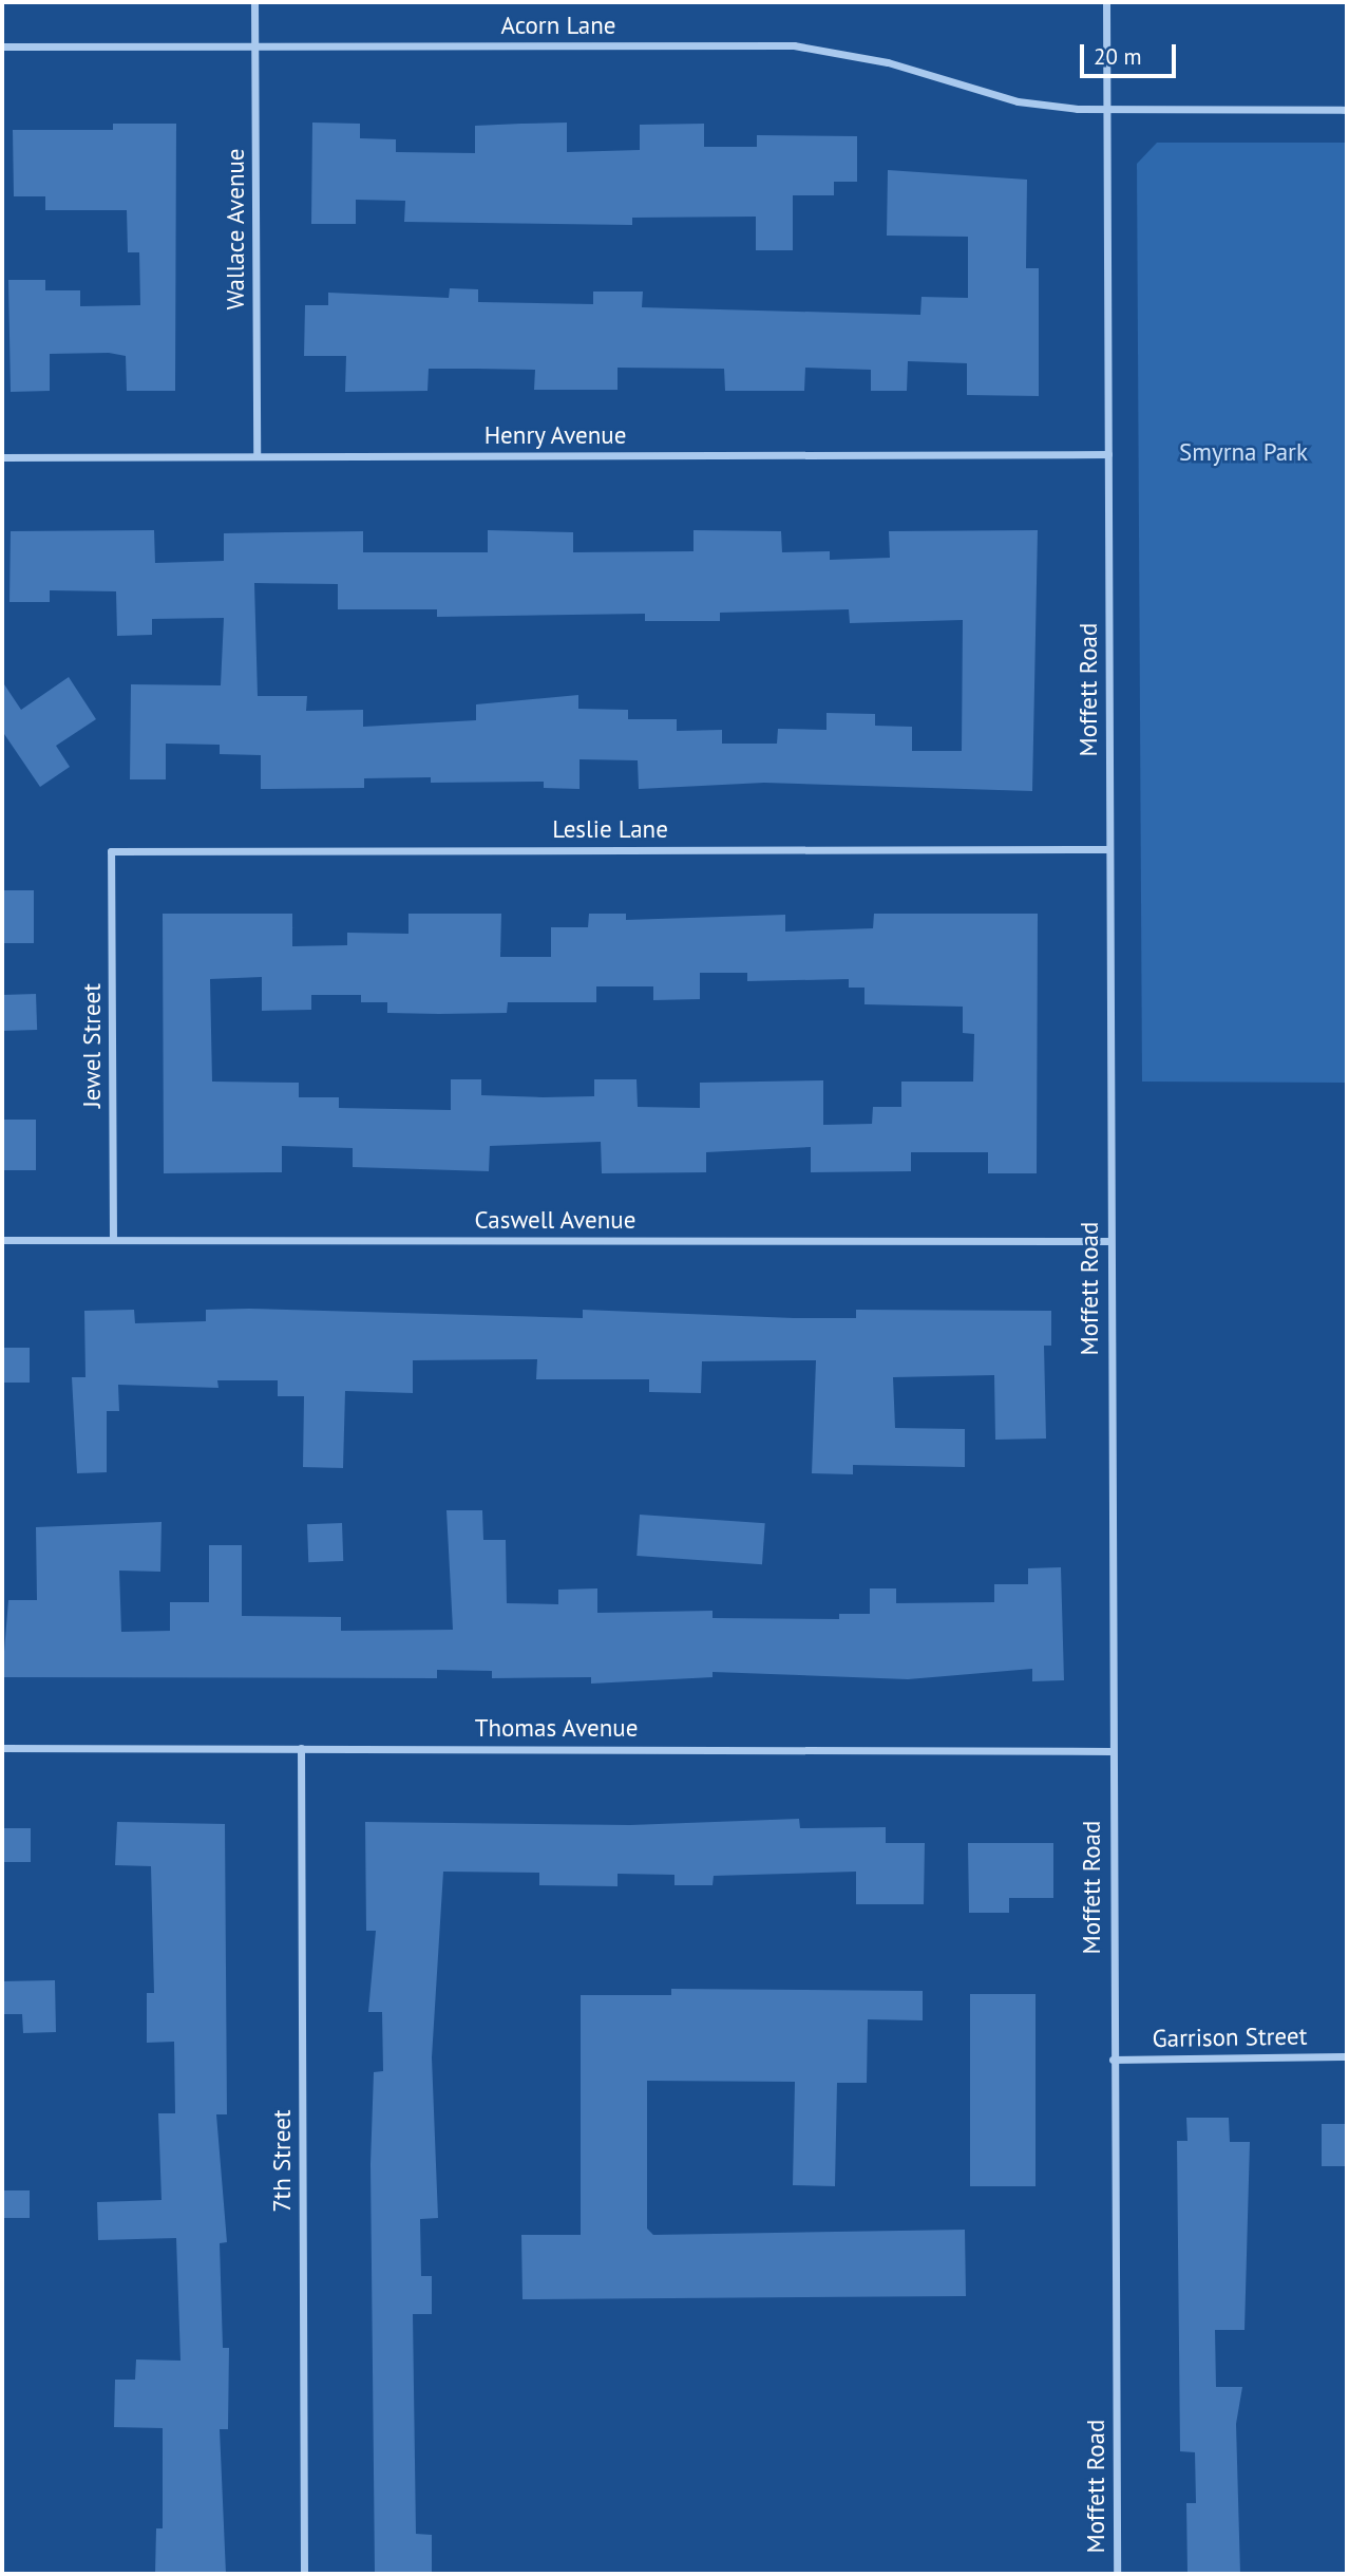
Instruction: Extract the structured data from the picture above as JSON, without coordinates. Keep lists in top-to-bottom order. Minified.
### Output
{"streets":{"street":["Acorn Lane","Wallace Avenue","Henry Avenue","Moffett Road","Leslie Lane","Jewel Street","Caswell Avenue","Thomas Avenue","Garrison Street","7th Street"]},"crossings":[["Acorn Lane","Wallace Avenue"],["Acorn Lane","Moffett Road"],["Wallace Avenue","Henry Avenue"],["Henry Avenue","Moffett Road"],["Moffett Road","Leslie Lane"],["Moffett Road","Caswell Avenue"],["Moffett Road","Thomas Avenue"],["Moffett Road","Garrison Street"],["Leslie Lane","Jewel Street"],["Jewel Street","Caswell Avenue"],["Thomas Avenue","7th Street"]],"parks":["Smyrna Park"],"scale_bar":"20 m"}
